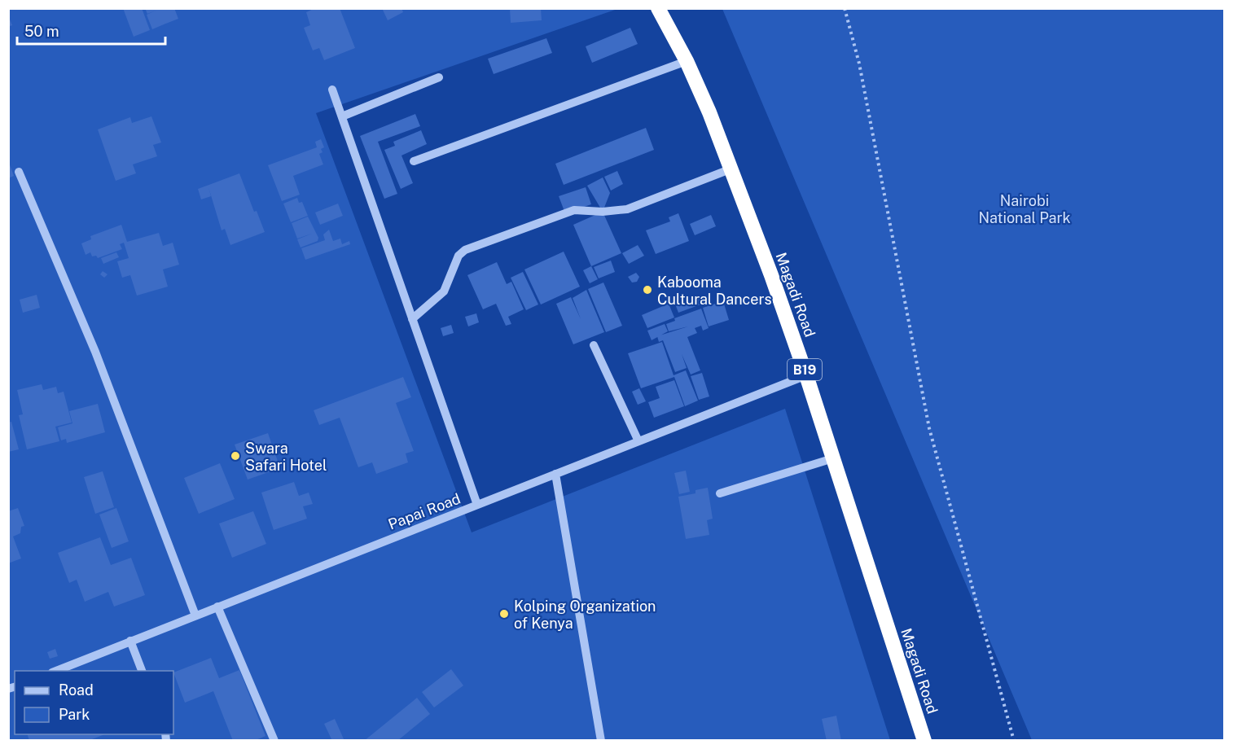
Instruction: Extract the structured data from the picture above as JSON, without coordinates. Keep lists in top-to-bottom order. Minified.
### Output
{"streets":{"highway":["Magadi Road","B19"],"street":["Papai Road"]},"crossings":[["Magadi Road","Papai Road"]],"parks":["Nairobi National Park"],"places":["Kabooma Cultural Dancers","Swara Safari Hotel","Kolping Organization of Kenya"],"legend":["Road","Park"],"scale_bar":"50 m"}
